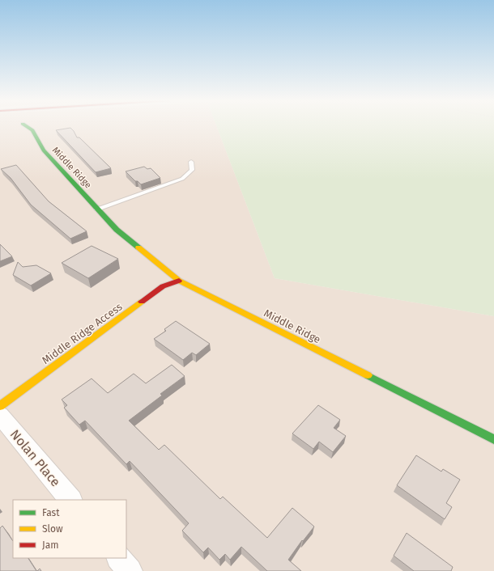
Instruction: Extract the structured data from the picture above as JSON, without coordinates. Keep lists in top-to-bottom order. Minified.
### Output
{"streets":{"main road":["Middle Ridge","Middle Ridge Access"],"street":["Nolan Place"]},"crossings":[["Middle Ridge","Middle Ridge Access"]],"legend":["Fast","Slow","Jam"]}
